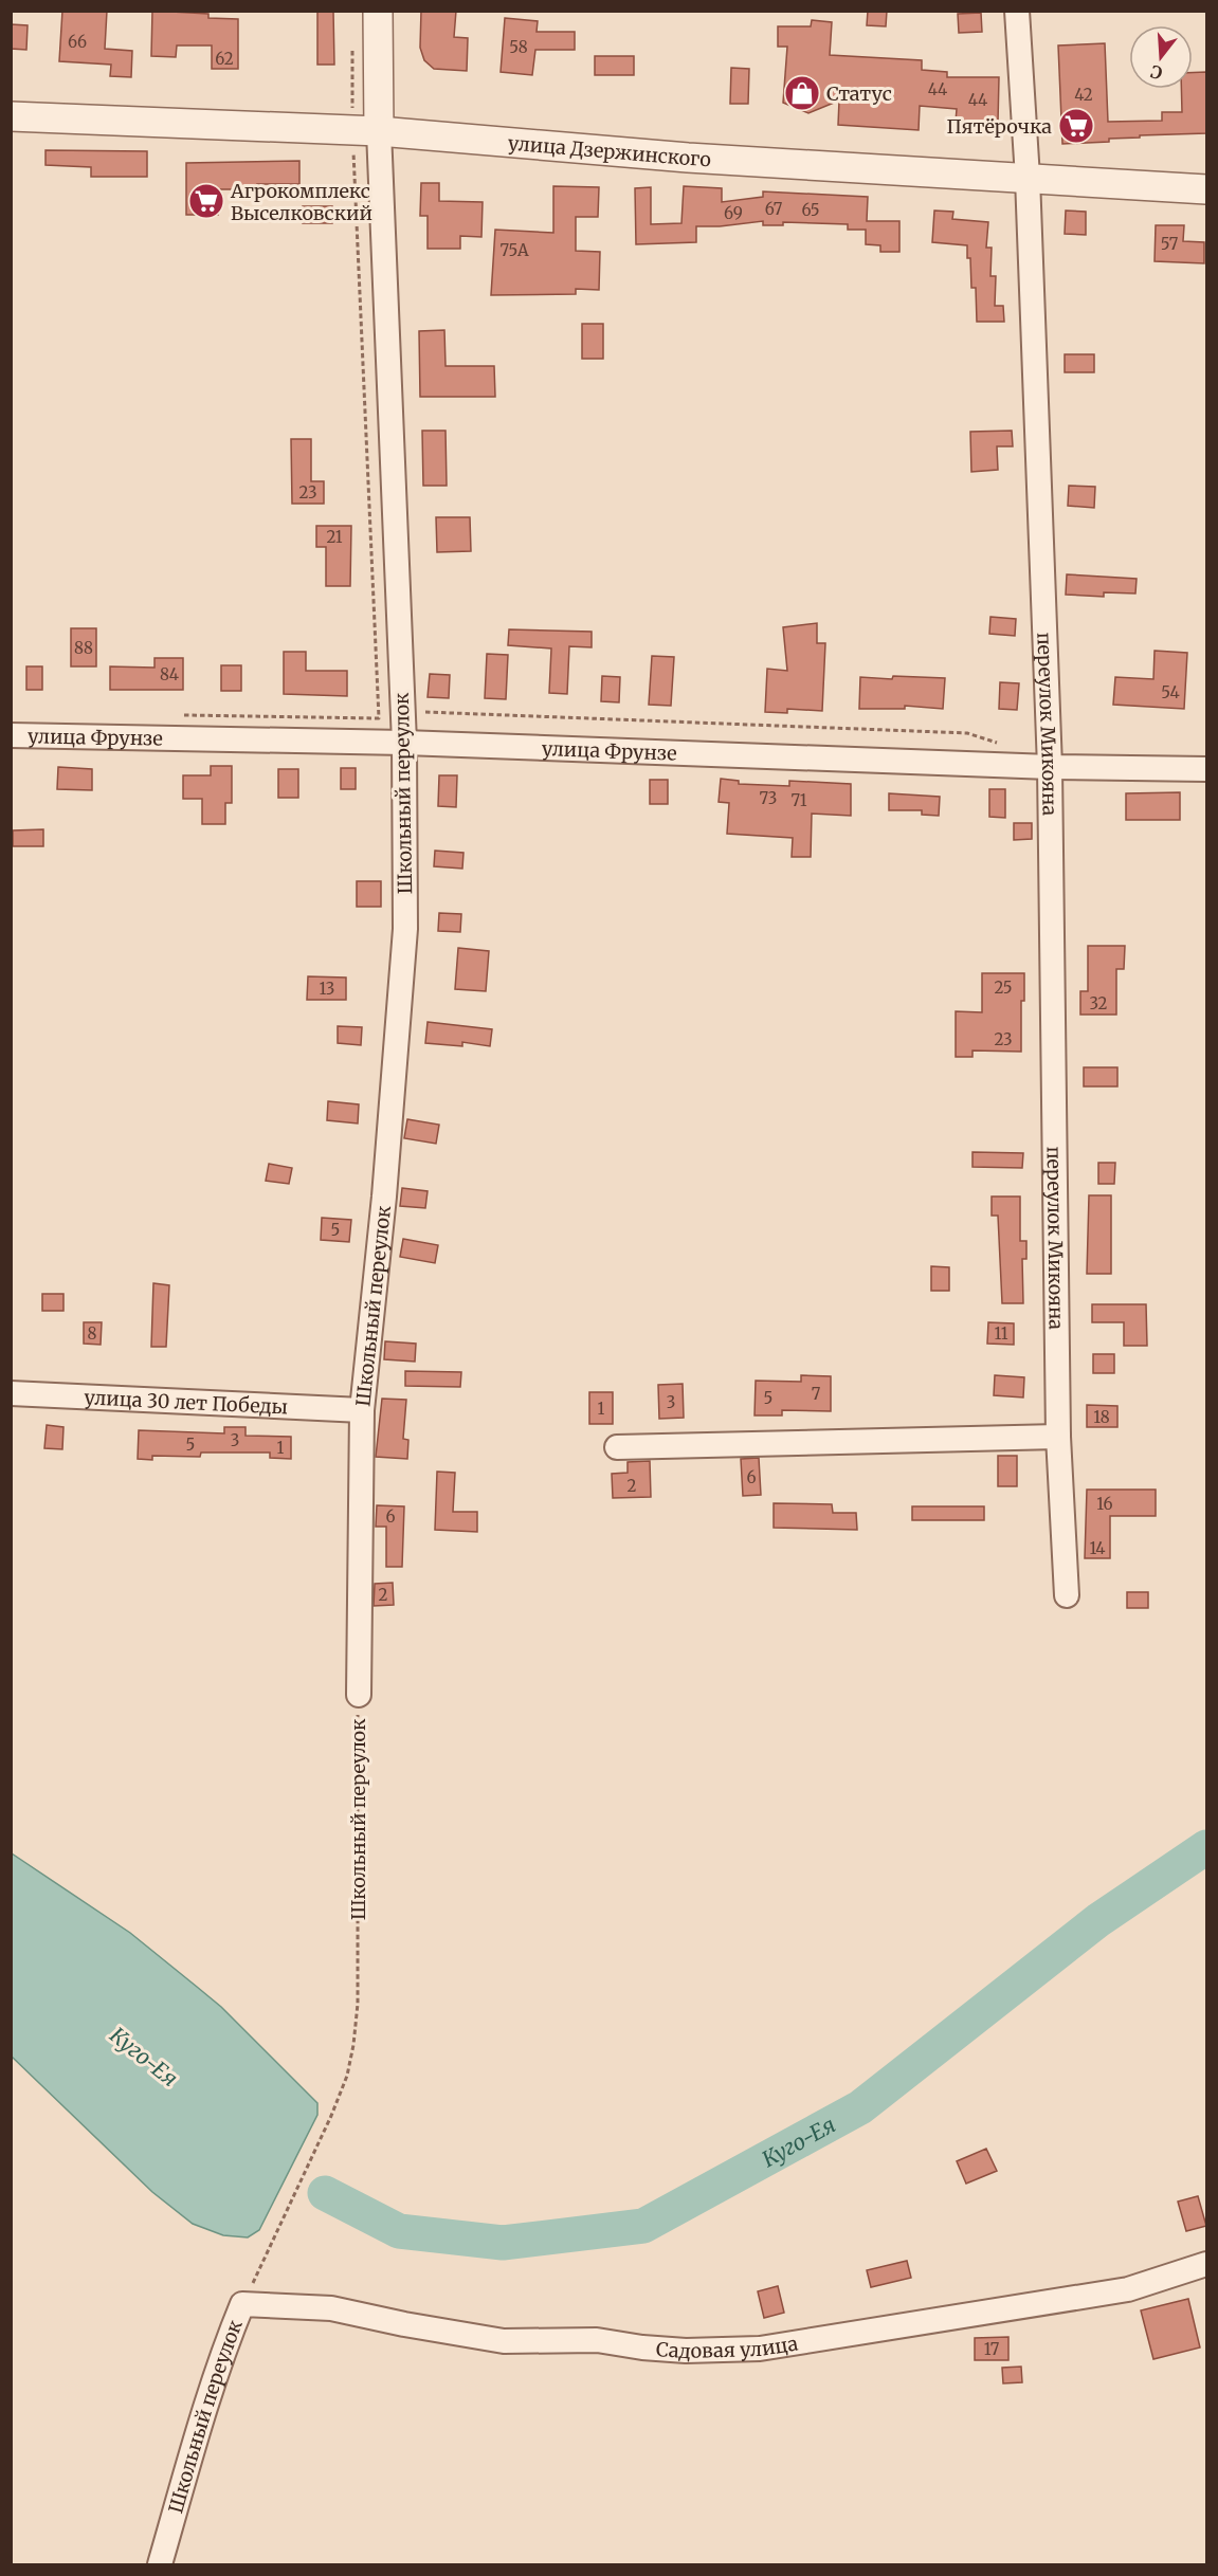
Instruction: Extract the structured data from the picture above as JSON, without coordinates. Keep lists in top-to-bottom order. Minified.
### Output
{"streets":{"street":["улица Дзержинского","переулок Микояна","улица Фрунзе","Школьный переулок","улица 30 лет Победы","Садовая улица"]},"crossings":[["улица Дзержинского","переулок Микояна"],["улица Дзержинского","Школьный переулок"],["переулок Микояна","улица Фрунзе"],["улица Фрунзе","Школьный переулок"],["Школьный переулок","улица 30 лет Победы"],["Школьный переулок","Садовая улица"]],"water":["Куго-Ея"],"places":{"shop":["Статус"],"supermarket":["Пятёрочка","Агрокомплекс Выселковский"]},"house_numbers":["66","58","62","44","42","44","67","65","69","57","75А","23","21","88","84","54","73","71","25","13","32","23","5","8","11","7","5","3","1","18","3","5","1","6","2","16","6","14","2","17"],"north":"bottom"}
